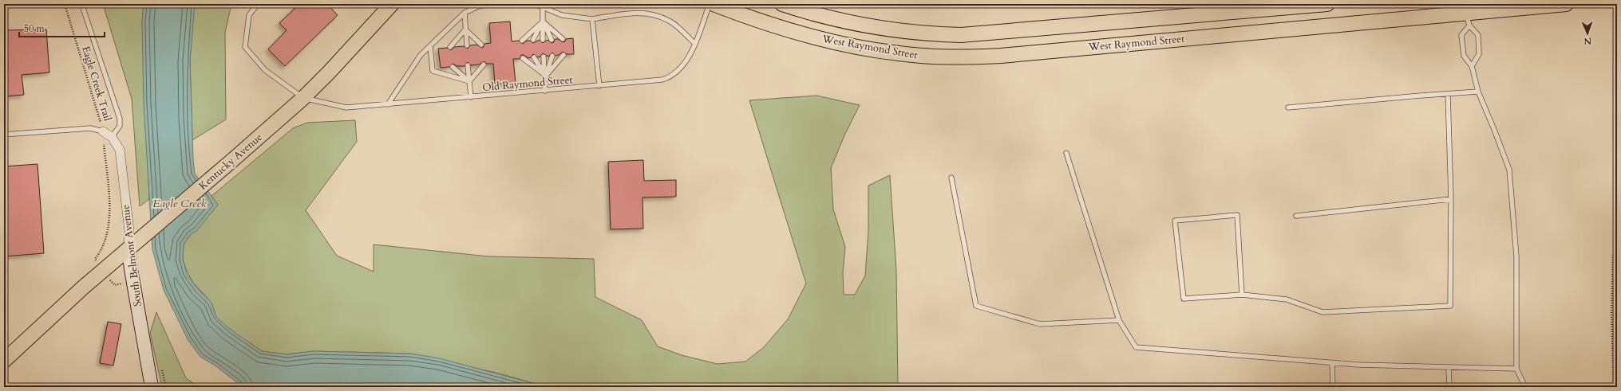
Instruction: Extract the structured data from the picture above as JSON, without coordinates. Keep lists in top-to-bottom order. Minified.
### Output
{"streets":{"main road":["West Raymond Street","Kentucky Avenue","South Belmont Avenue"],"lane":["Old Raymond Street"],"path":["Eagle Creek Trail"]},"crossings":[["Eagle Creek Trail","South Belmont Avenue"],["Old Raymond Street","Kentucky Avenue"],["Kentucky Avenue","South Belmont Avenue"]],"water":["Eagle Creek"],"scale_bar":"50 m","north":"bottom"}
